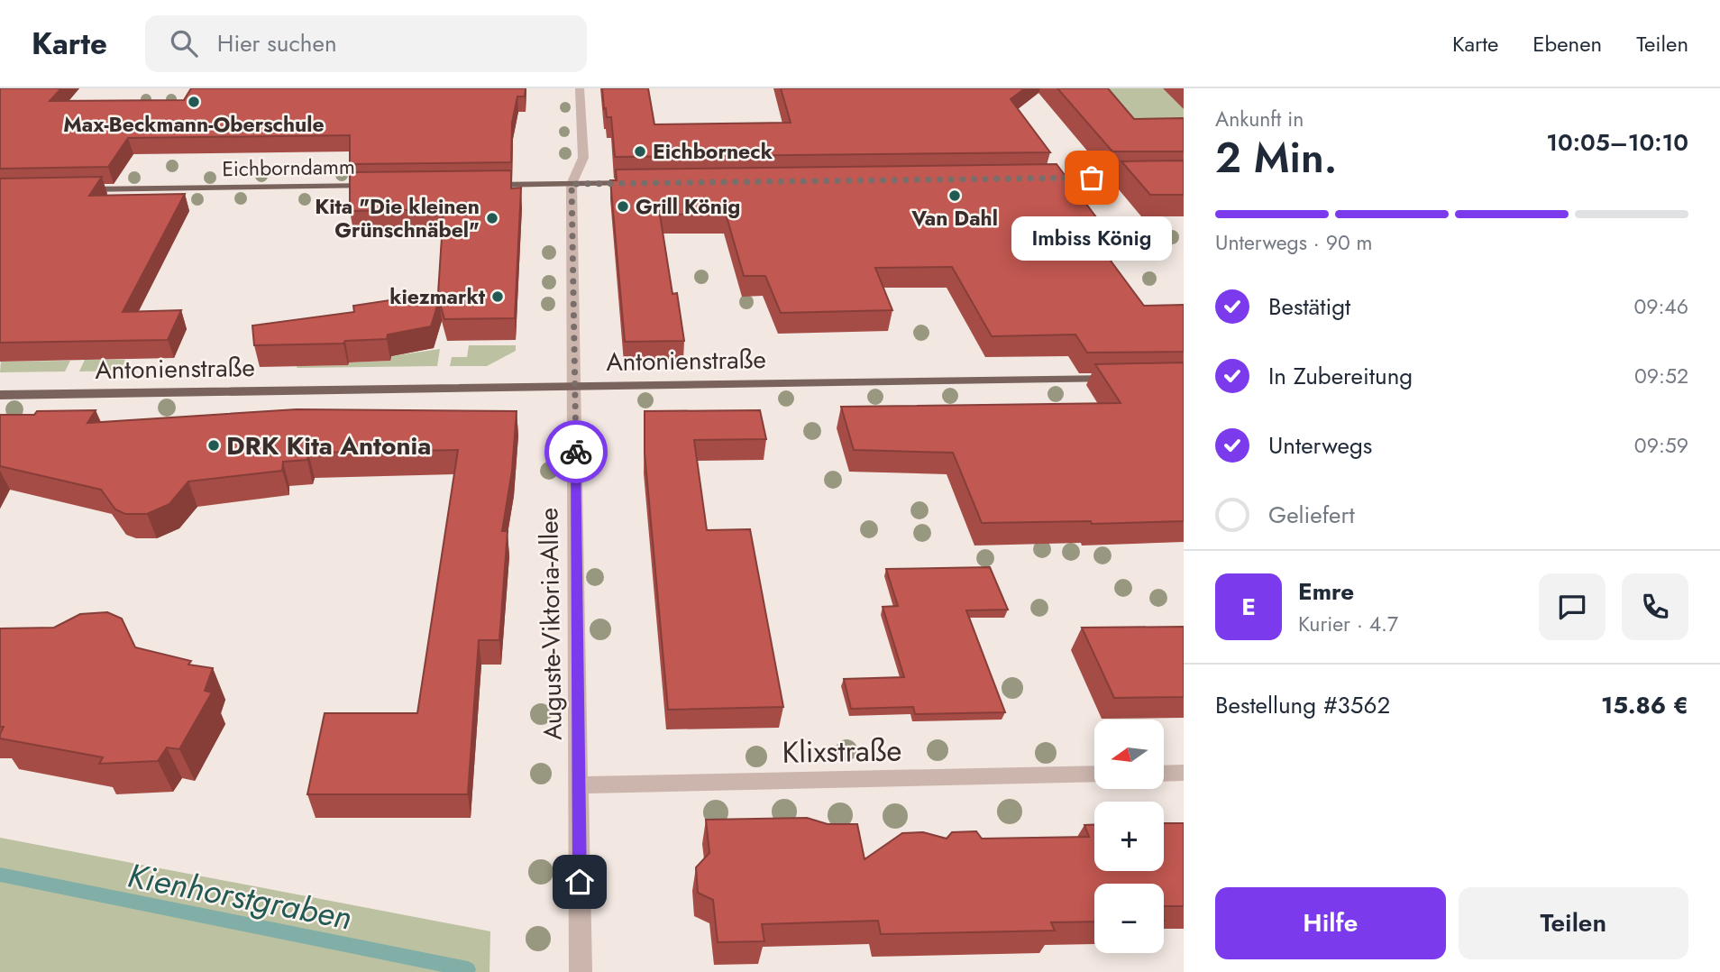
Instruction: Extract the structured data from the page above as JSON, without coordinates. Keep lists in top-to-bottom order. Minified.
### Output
{"streets":{"main road":["Eichborndamm","Antonienstraße"],"street":["Auguste-Viktoria-Allee","Klixstraße"]},"crossings":[["Antonienstraße","Auguste-Viktoria-Allee"],["Auguste-Viktoria-Allee","Klixstraße"]],"water":["Kienhorstgraben"],"places":["Max-Beckmann-Oberschule","Eichborneck","Imbiss König","Van Dahl","Grill König","Kita \"Die kleinen Grünschnäbel\"","kiezmarkt","DRK Kita Antonia"],"north":"left","page":{"header":"Karte","search":"Hier suchen","nav":["Karte","Ebenen","Teilen"],"heading":["2 Min.","Ankunft in","10:05–10:10"],"panel":["Emre","Kurier · 4.7","Bestellung #3562","15.86 €"],"bar":"Unterwegs · 90 m","bubble":"Imbiss König","list":[["Bestätigt","09:46"],["In Zubereitung","09:52"],["Unterwegs","09:59"],"Geliefert"],"round":"E","map_buttons":["+","−"],"buttons":["Hilfe","Teilen"]}}
